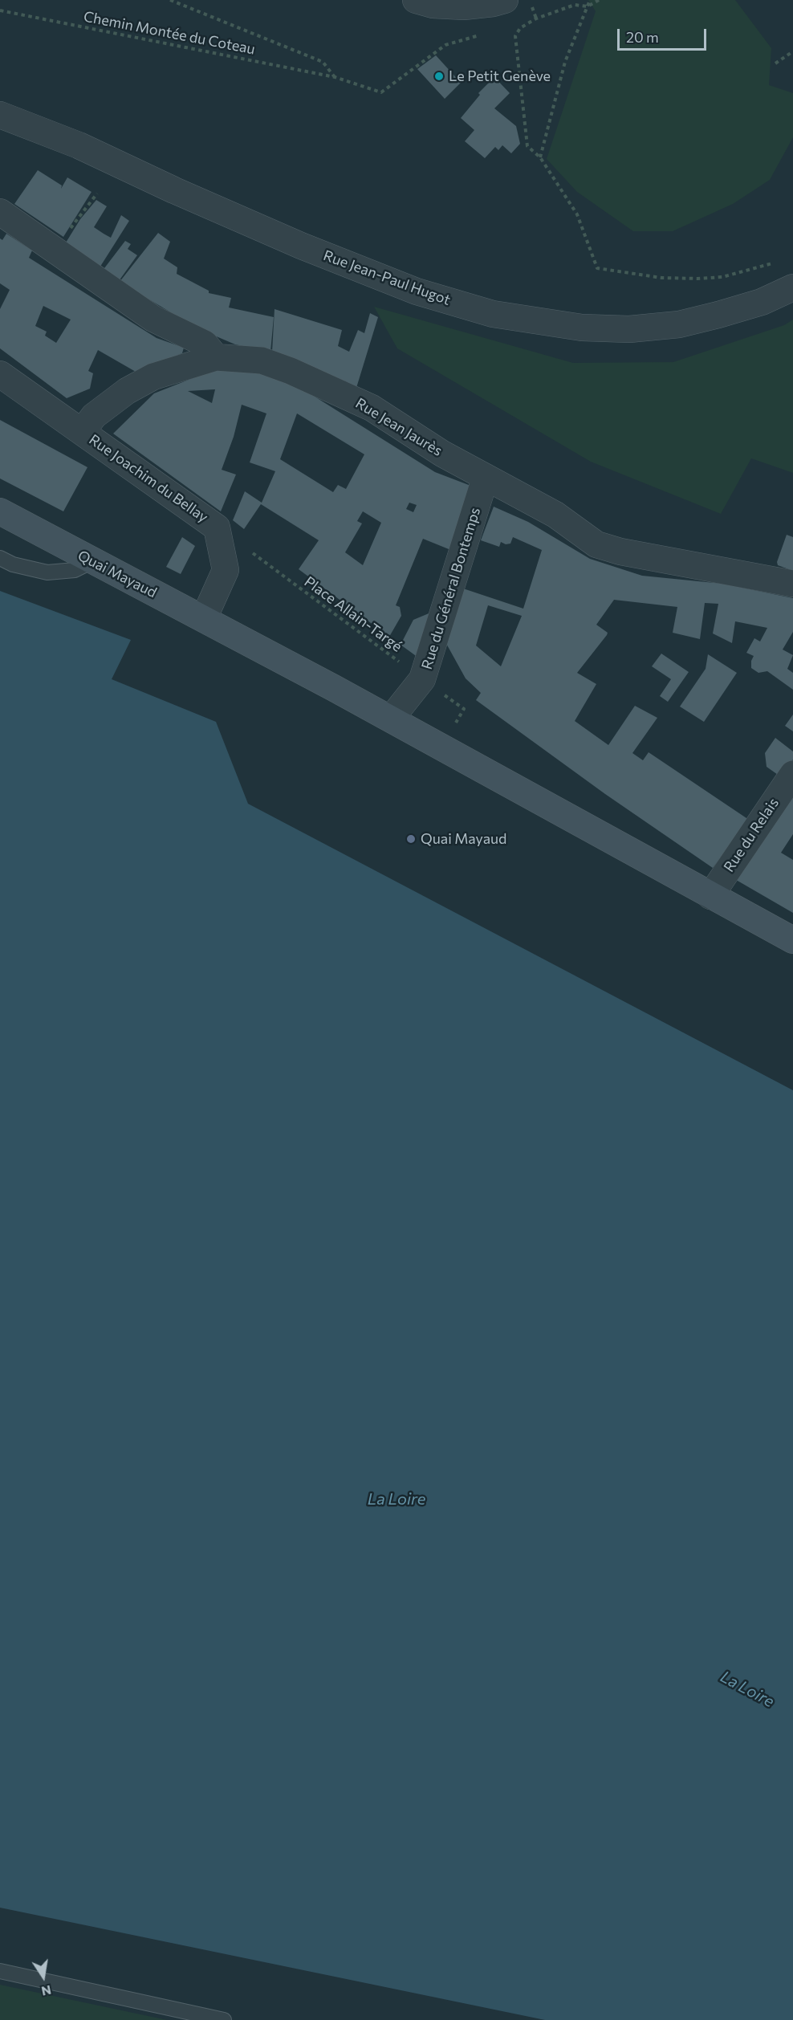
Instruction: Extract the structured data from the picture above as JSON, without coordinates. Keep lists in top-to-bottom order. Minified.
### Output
{"streets":{"main road":["Quai Mayaud"],"street":["Rue Jean-Paul Hugot","Rue Jean Jaurès","Rue Joachim du Bellay","Rue du Général Bontemps","Rue du Relais"],"path":["Chemin Montée du Coteau","Place Allain-Targé"]},"crossings":[["Rue Jean Jaurès","Rue du Général Bontemps"],["Rue Joachim du Bellay","Quai Mayaud"],["Rue Joachim du Bellay","Place Allain-Targé"],["Quai Mayaud","Rue du Général Bontemps"],["Quai Mayaud","Place Allain-Targé"],["Quai Mayaud","Rue du Relais"],["Rue du Général Bontemps","Place Allain-Targé"]],"water":["La Loire"],"places":["Le Petit Genève","Quai Mayaud"],"scale_bar":"20 m","north":"bottom"}
